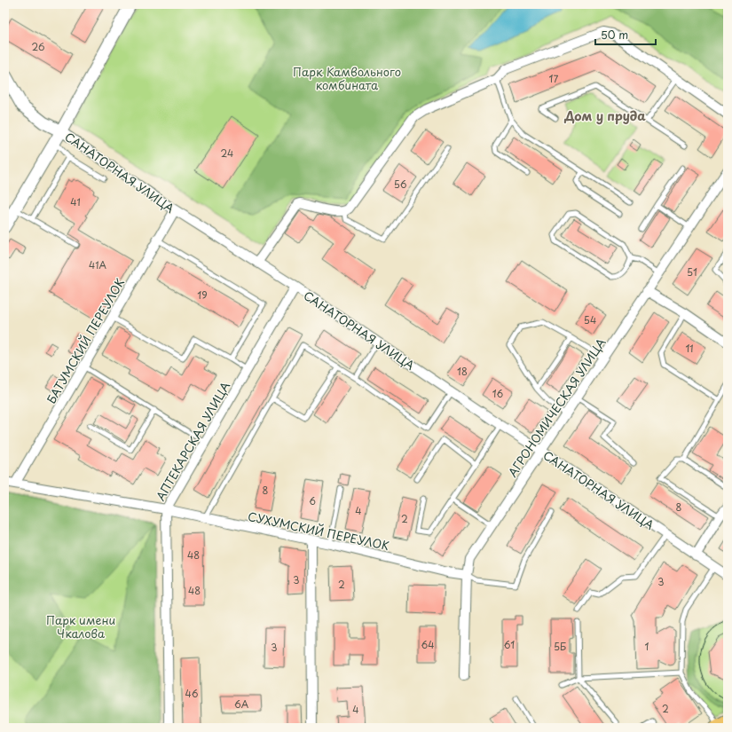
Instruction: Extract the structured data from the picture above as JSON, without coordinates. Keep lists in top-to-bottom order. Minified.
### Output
{"streets":{"street":["САНАТОРНАЯ УЛИЦА","БАТУМСКИЙ ПЕРЕУЛОК","АГРОНОМИЧЕСКАЯ УЛИЦА","АПТЕКАРСКАЯ УЛИЦА","СУХУМСКИЙ ПЕРЕУЛОК"]},"crossings":[["САНАТОРНАЯ УЛИЦА","БАТУМСКИЙ ПЕРЕУЛОК"],["САНАТОРНАЯ УЛИЦА","АГРОНОМИЧЕСКАЯ УЛИЦА"],["САНАТОРНАЯ УЛИЦА","АПТЕКАРСКАЯ УЛИЦА"],["БАТУМСКИЙ ПЕРЕУЛОК","СУХУМСКИЙ ПЕРЕУЛОК"],["АГРОНОМИЧЕСКАЯ УЛИЦА","СУХУМСКИЙ ПЕРЕУЛОК"],["АПТЕКАРСКАЯ УЛИЦА","СУХУМСКИЙ ПЕРЕУЛОК"]],"districts":["Дом у пруда"],"parks":["Парк Камвольного комбината","Парк имени Чкалова"],"house_numbers":["26","17","24","56","41","41А","51","19","54","11","18","16","8","6","8","4","2","48","3","3","2","48","64","61","5Б","1","3","46","6А","2","4"],"scale_bar":"50 m"}
